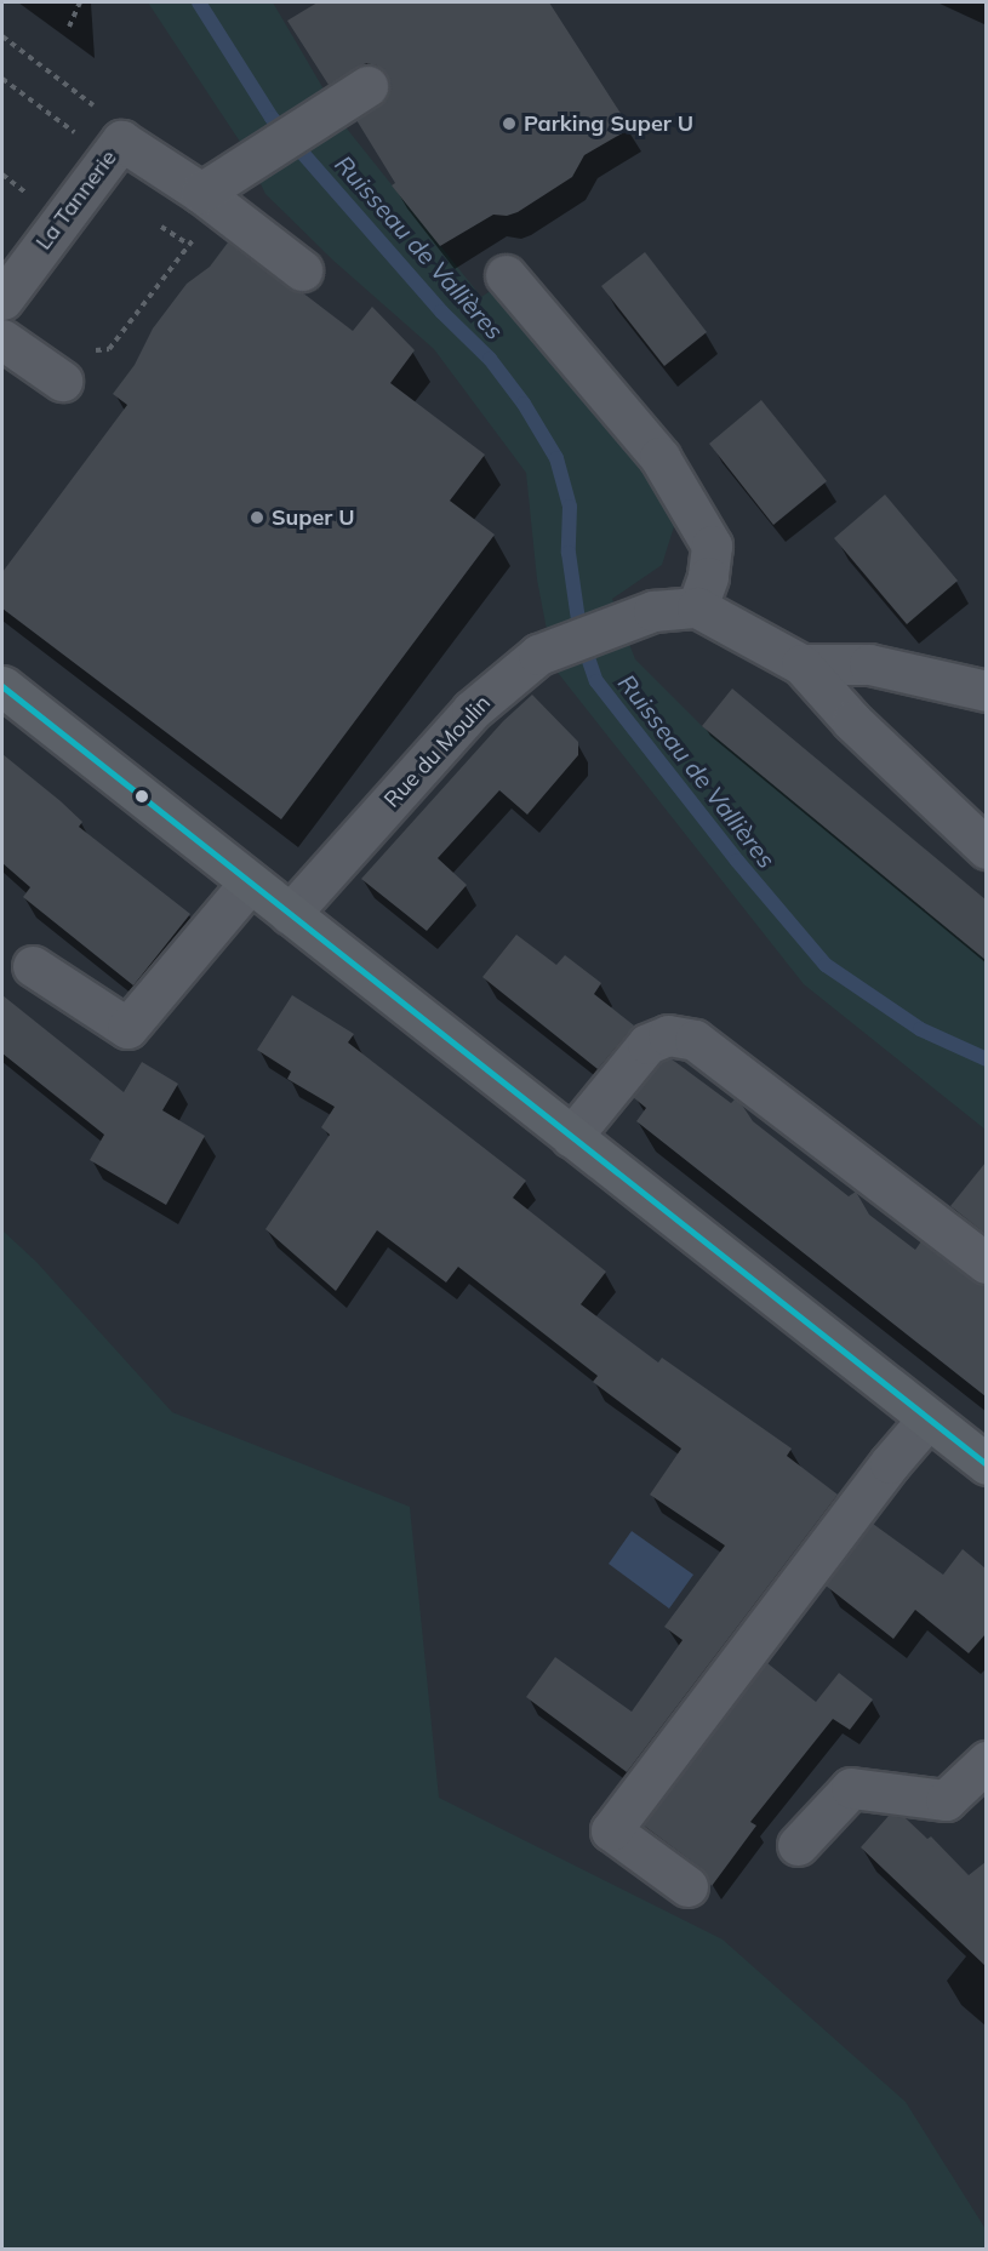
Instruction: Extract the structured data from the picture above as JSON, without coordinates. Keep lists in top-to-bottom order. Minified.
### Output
{"streets":{"street":["La Tannerie","Rue du Moulin"]},"water":["Ruisseau de Vallières"],"places":["Parking Super U","Super U"]}
